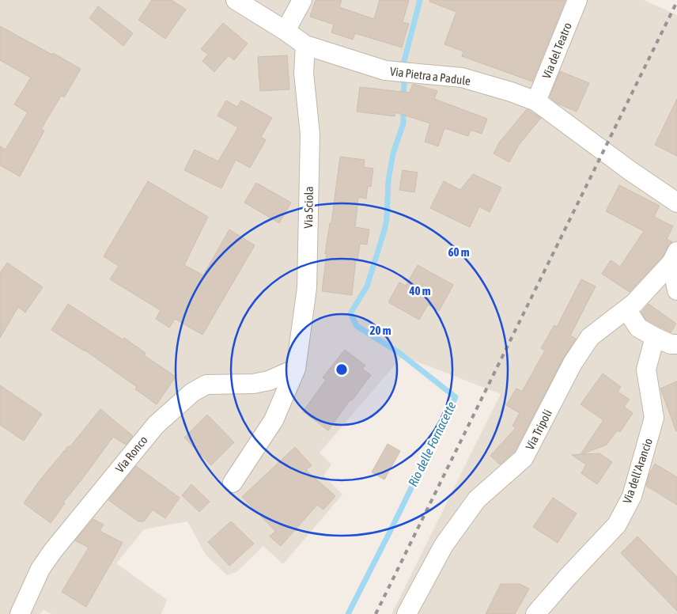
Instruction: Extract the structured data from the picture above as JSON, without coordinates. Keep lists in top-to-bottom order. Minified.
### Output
{"streets":{"street":["Via del Teatro","Via Pietra a Padule","Via Sciola","Via Tripoli","Via Ronco","Via dell'Arancio"]},"crossings":[["Via del Teatro","Via Pietra a Padule"],["Via Pietra a Padule","Via Sciola"],["Via Sciola","Via Ronco"]],"water":["Rio delle Fornacette"],"rings":["60 m","40 m","20 m"]}
